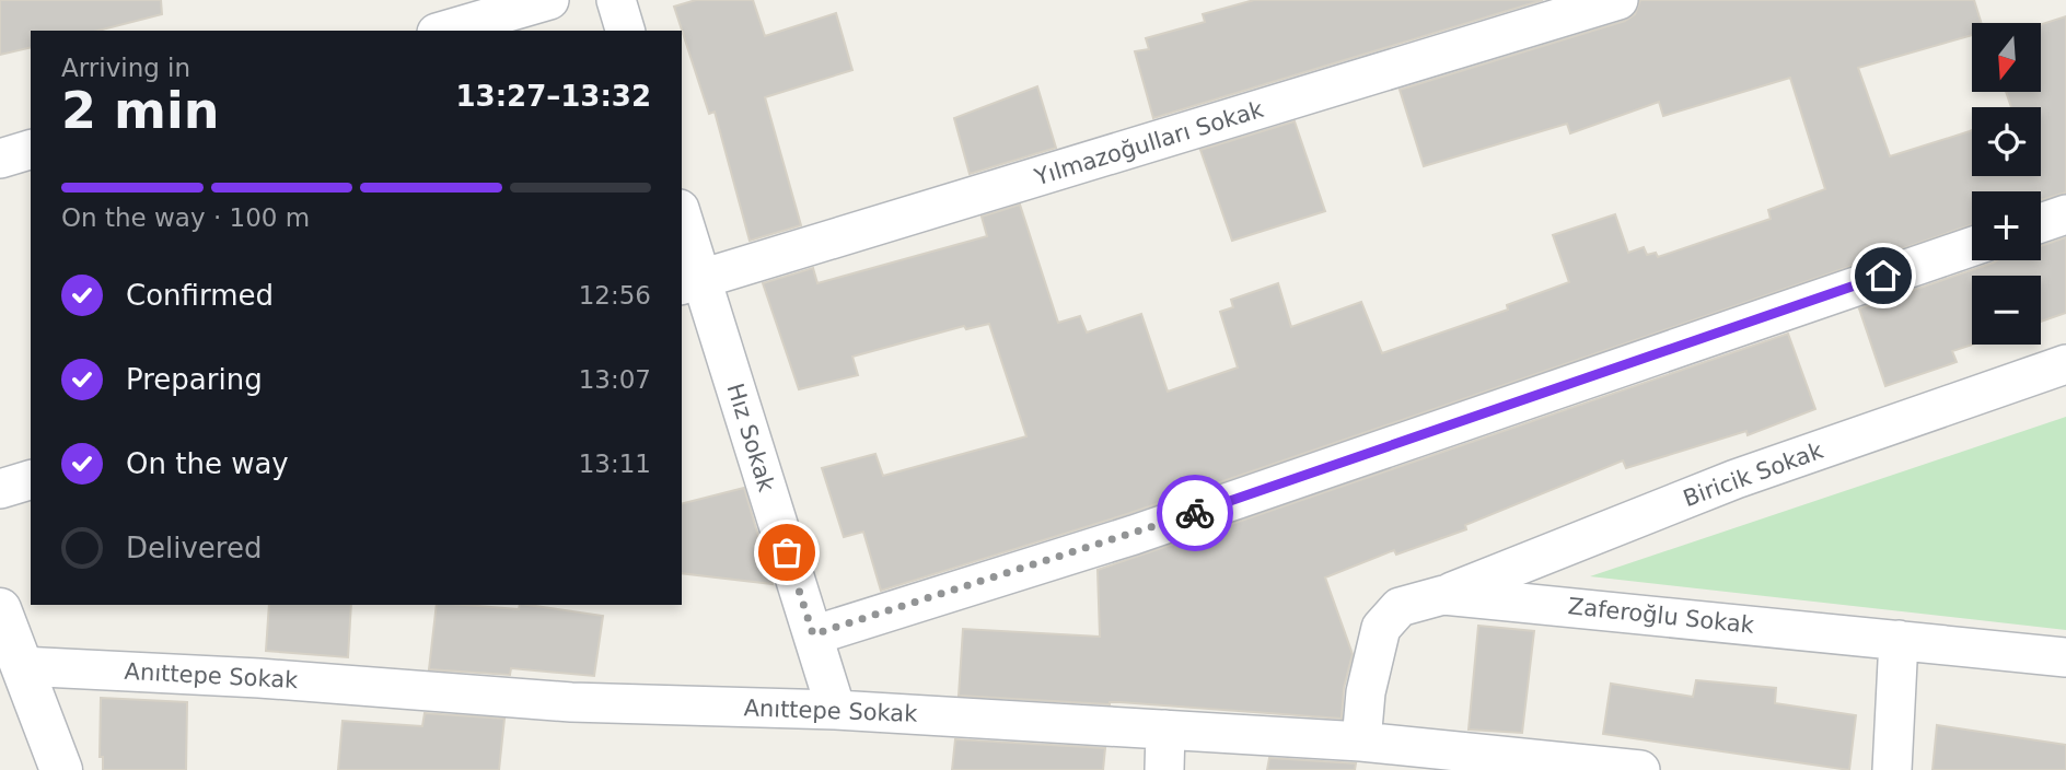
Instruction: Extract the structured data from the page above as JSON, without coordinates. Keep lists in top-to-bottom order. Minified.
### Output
{"streets":{"street":["Yılmazoğulları Sokak","Hız Sokak","Biricik Sokak","Zaferoğlu Sokak","Anıttepe Sokak"]},"crossings":[["Yılmazoğulları Sokak","Hız Sokak"],["Hız Sokak","Anıttepe Sokak"],["Biricik Sokak","Zaferoğlu Sokak"],["Zaferoğlu Sokak","Anıttepe Sokak"]],"north":"bottom","page":{"map_buttons":["+","−"],"heading":["2 min","Arriving in","13:27–13:32"],"bar":"On the way · 100 m","list":[["Confirmed","12:56"],["Preparing","13:07"],["On the way","13:11"],"Delivered"]}}
